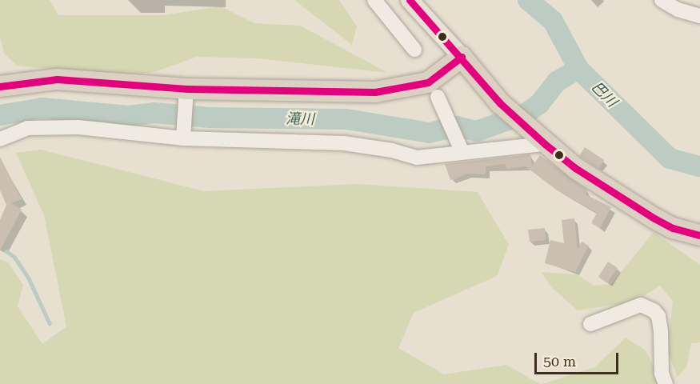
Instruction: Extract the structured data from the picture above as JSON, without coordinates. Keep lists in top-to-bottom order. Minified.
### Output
{"water":["巴川","滝川"],"scale_bar":"50 m"}
